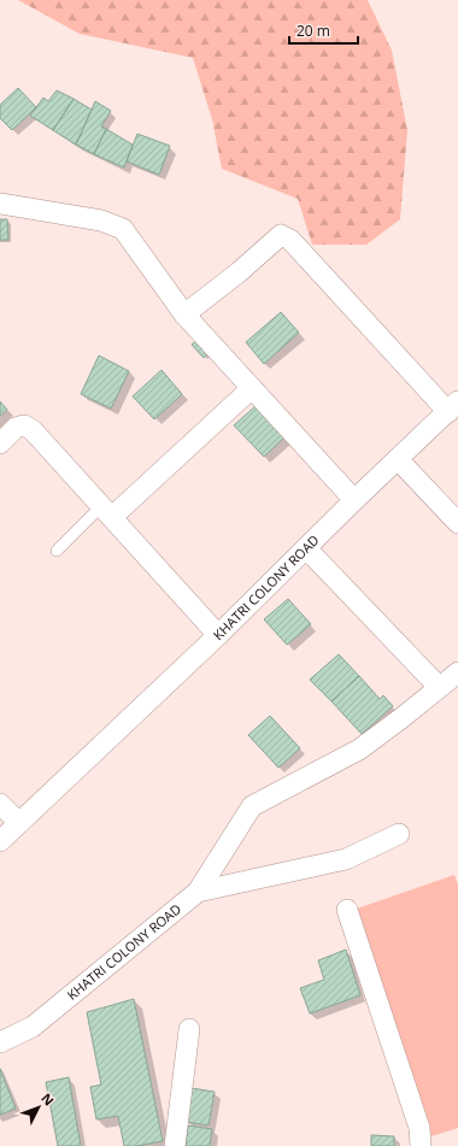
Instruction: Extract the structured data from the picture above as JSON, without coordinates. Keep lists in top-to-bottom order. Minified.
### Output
{"streets":{"street":["KHATRI COLONY ROAD"]},"scale_bar":"20 m","north":"top right"}
